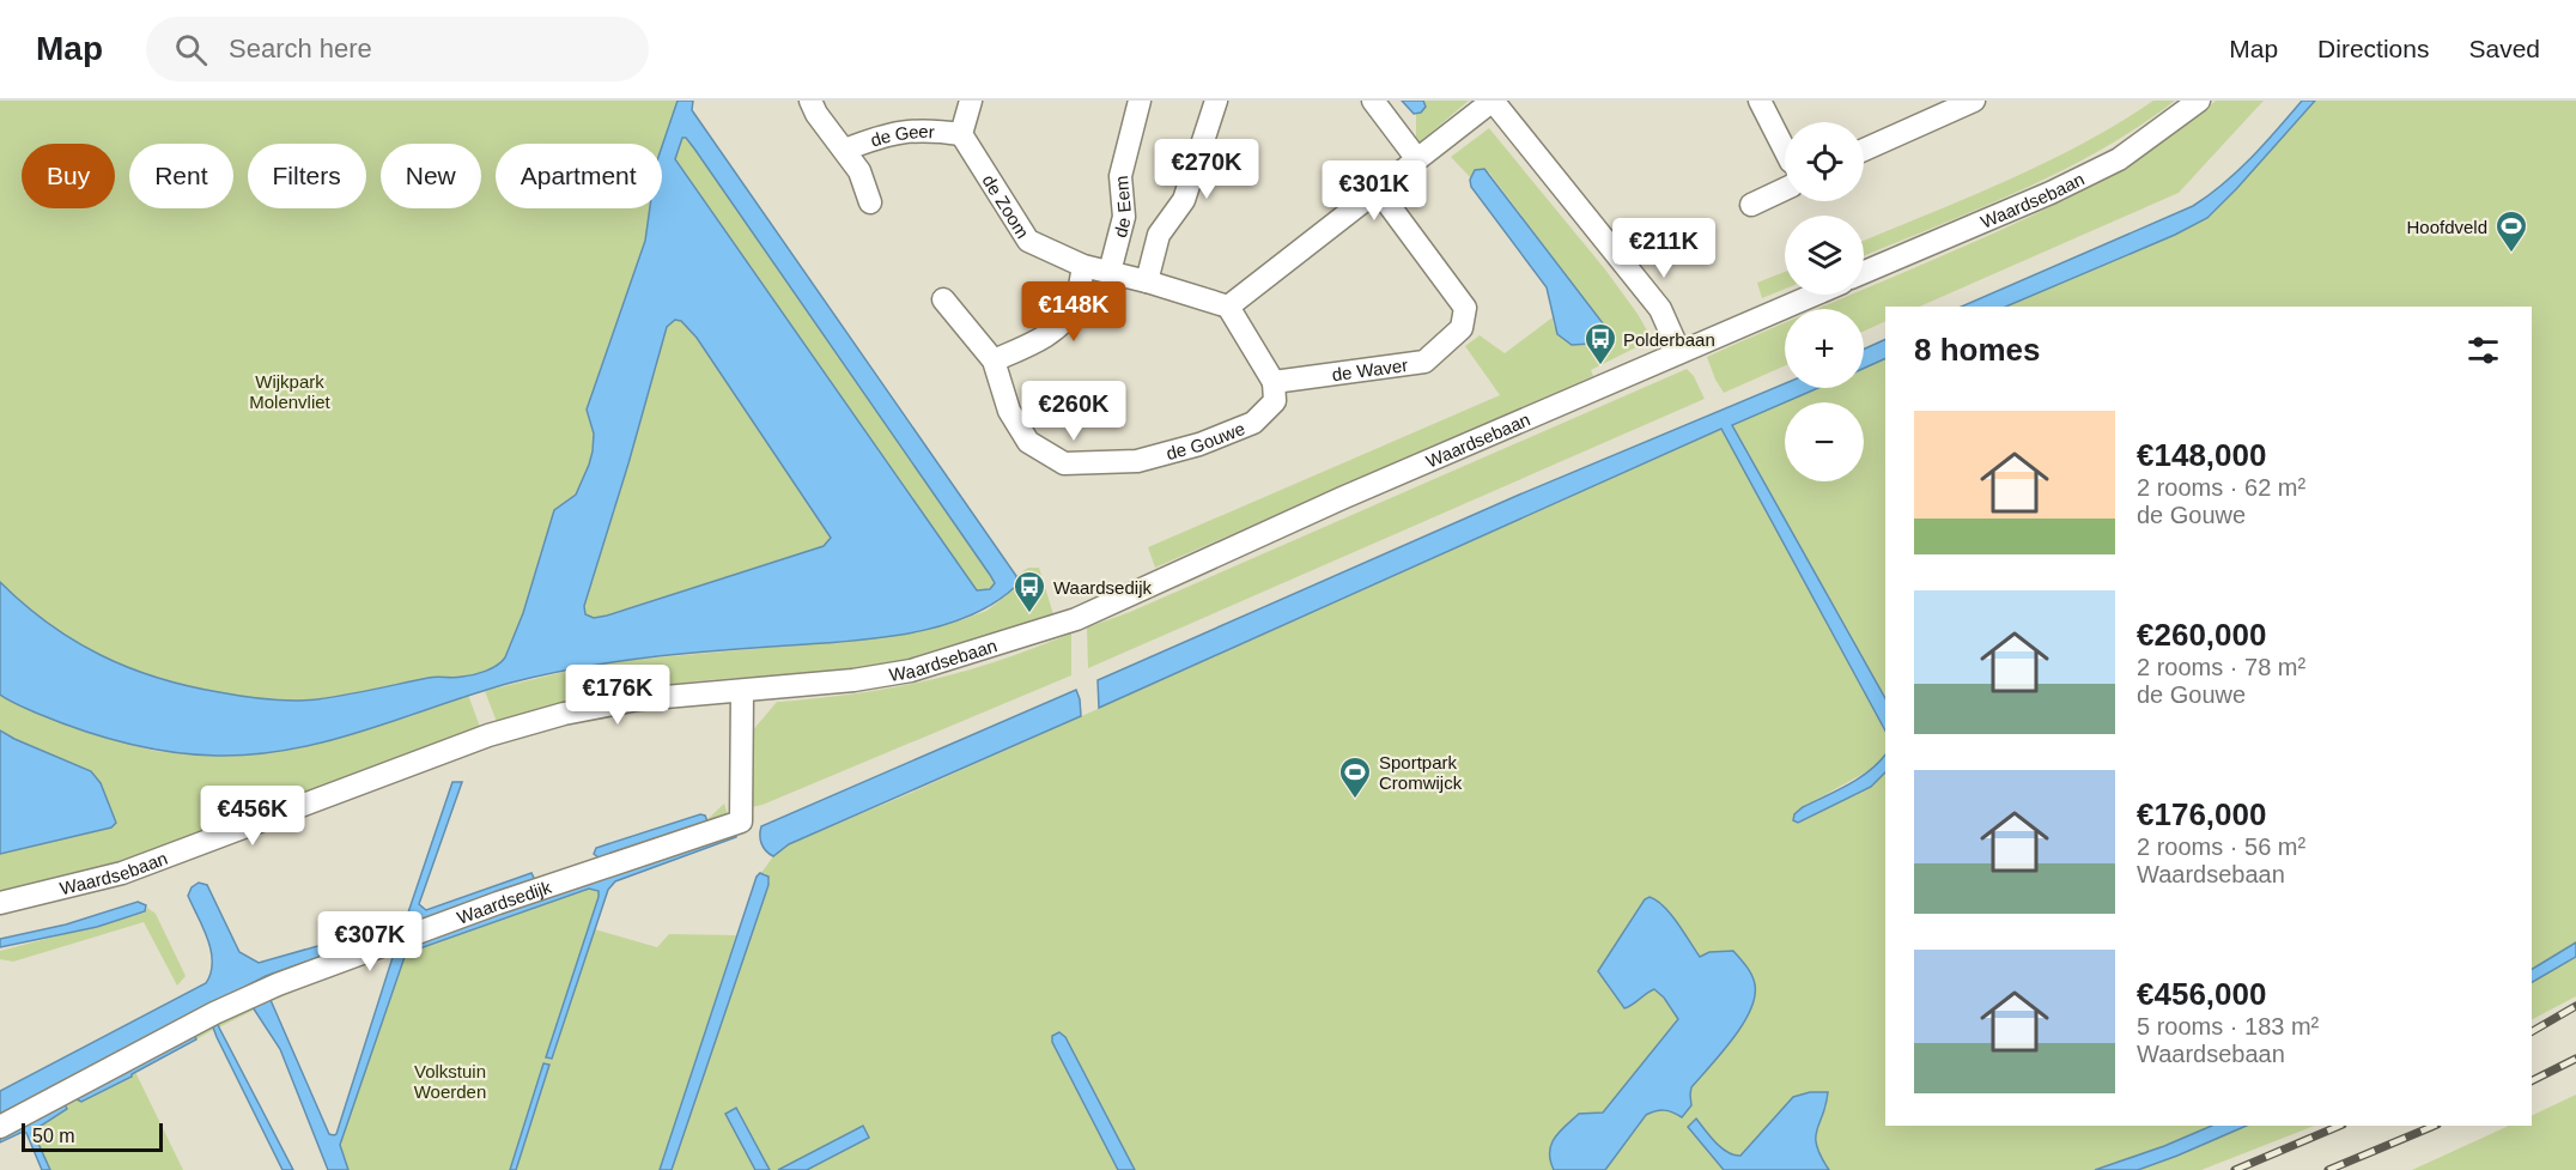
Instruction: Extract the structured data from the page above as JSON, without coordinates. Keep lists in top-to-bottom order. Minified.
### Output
{"streets":{"street":["de Geer","Waardsebaan","de Zoom","de Eem","de Waver","de Gouwe","Waardsedijk"]},"crossings":[["de Geer","de Zoom"],["Waardsebaan","Waardsedijk"],["de Zoom","de Eem"],["de Waver","de Gouwe"]],"parks":["Wijkpark Molenvliet","Volkstuin Woerden"],"places":{"sports":["Hoofdveld","Sportpark Cromwijck"],"bus stop":["Polderbaan","Waardsedijk"]},"scale_bar":"50 m","page":{"header":"Map","search":"Search here","nav":["Map","Directions","Saved"],"map_buttons":["+","−"],"price":["€270K","€301K","€211K","€148K","€260K","€176K","€456K","€307K"],"chip":["Buy","Rent","Filters","New","Apartment"],"heading":"8 homes","list":[{"name":"€148,000","note":"2 rooms · 62 m² · de Gouwe"},{"name":"€260,000","note":"2 rooms · 78 m² · de Gouwe"},{"name":"€176,000","note":"2 rooms · 56 m² · Waardsebaan"},{"name":"€456,000","note":"5 rooms · 183 m² · Waardsebaan"}],"scale":"50 m"}}
